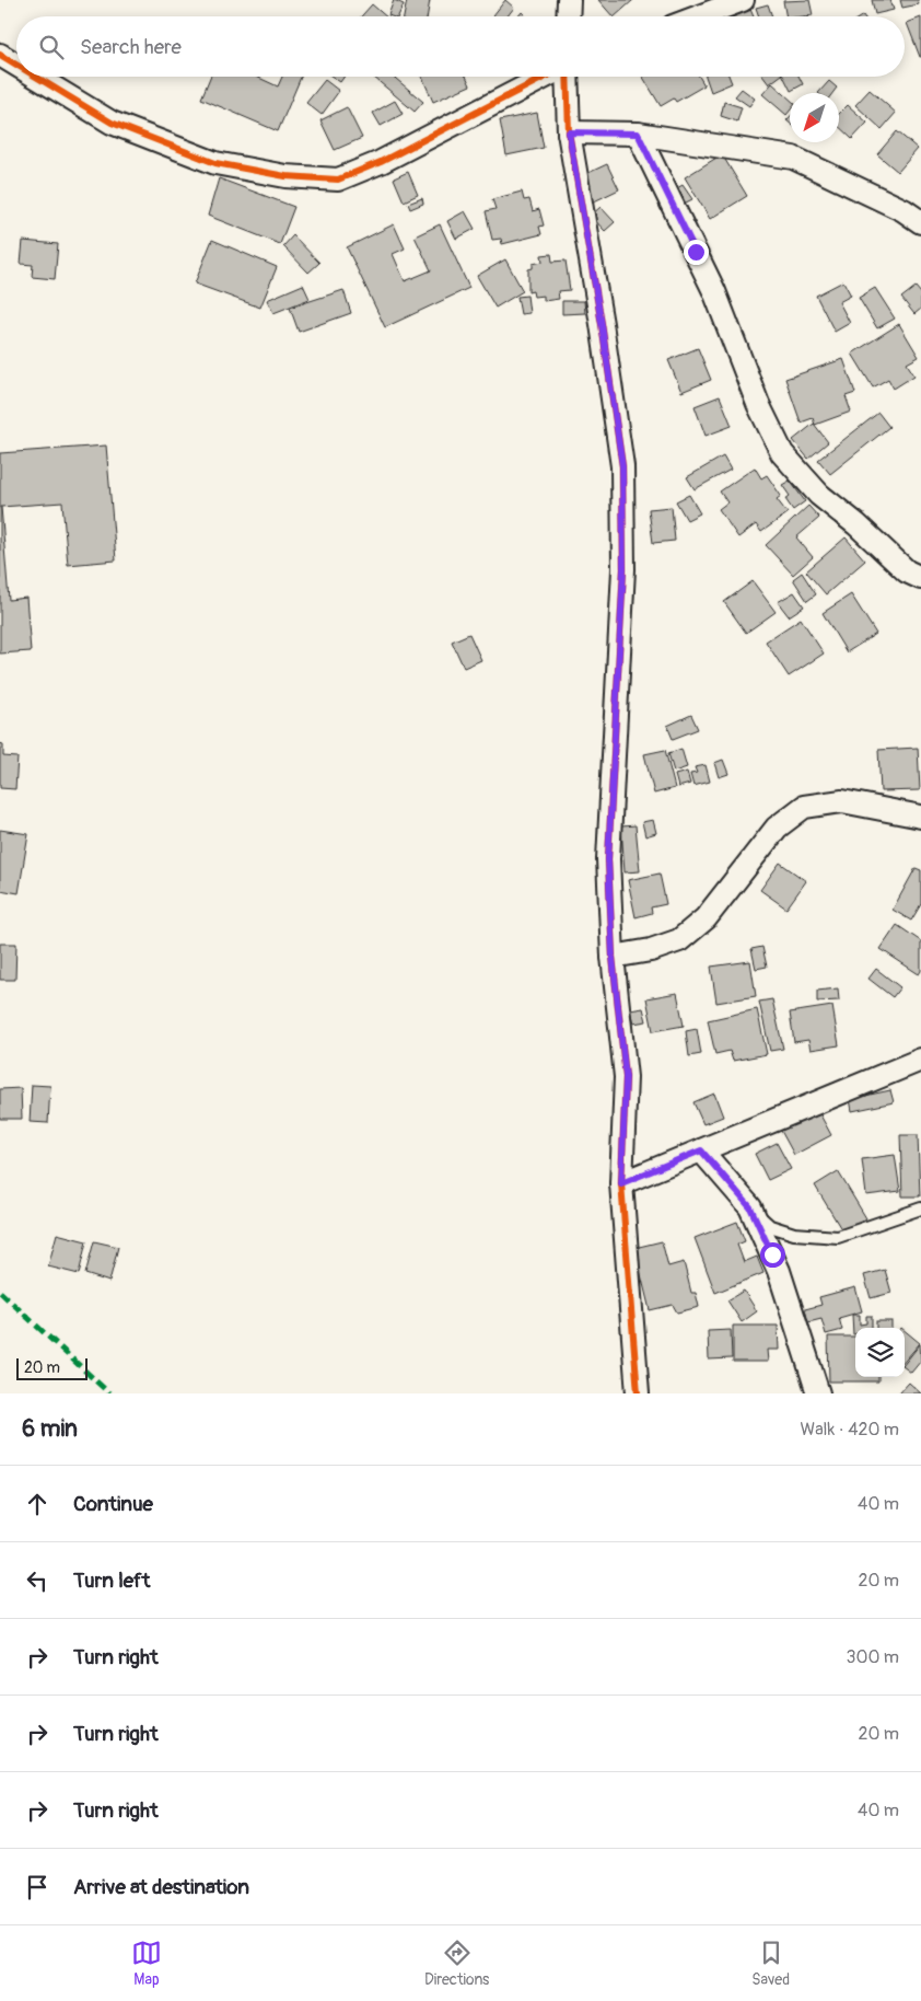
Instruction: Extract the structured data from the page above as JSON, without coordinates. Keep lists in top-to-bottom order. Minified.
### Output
{"scale_bar":"20 m","north":"bottom left","page":{"search":"Search here","scale":"20 m","heading":["6 min","Walk · 420 m"],"list":[["Continue","40 m"],["Turn left","20 m"],["Turn right","300 m"],["Turn right","20 m"],["Turn right","40 m"],"Arrive at destination"],"nav":["Map","Directions","Saved"]}}
